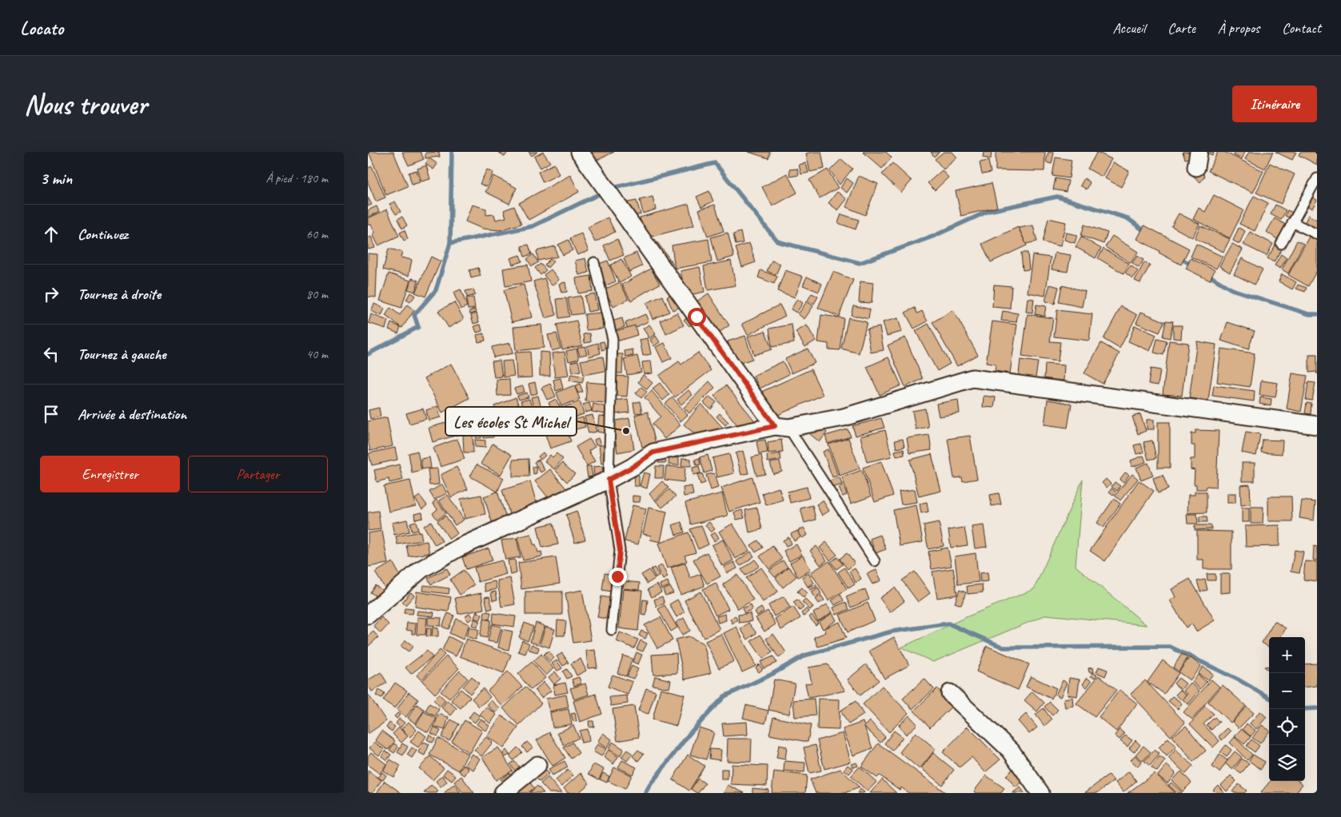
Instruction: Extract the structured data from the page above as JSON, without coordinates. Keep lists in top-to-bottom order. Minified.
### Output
{"places":["Les écoles St Michel"],"page":{"header":"Locato","nav":["Accueil","Carte","À propos","Contact"],"buttons":["Itinéraire",["Enregistrer","Partager"]],"title":"Nous trouver","heading":["3 min","À pied · 180 m"],"list":[["Continuez","60 m"],["Tournez à droite","80 m"],["Tournez à gauche","40 m"],"Arrivée à destination"],"map_buttons":["+","−"]}}
